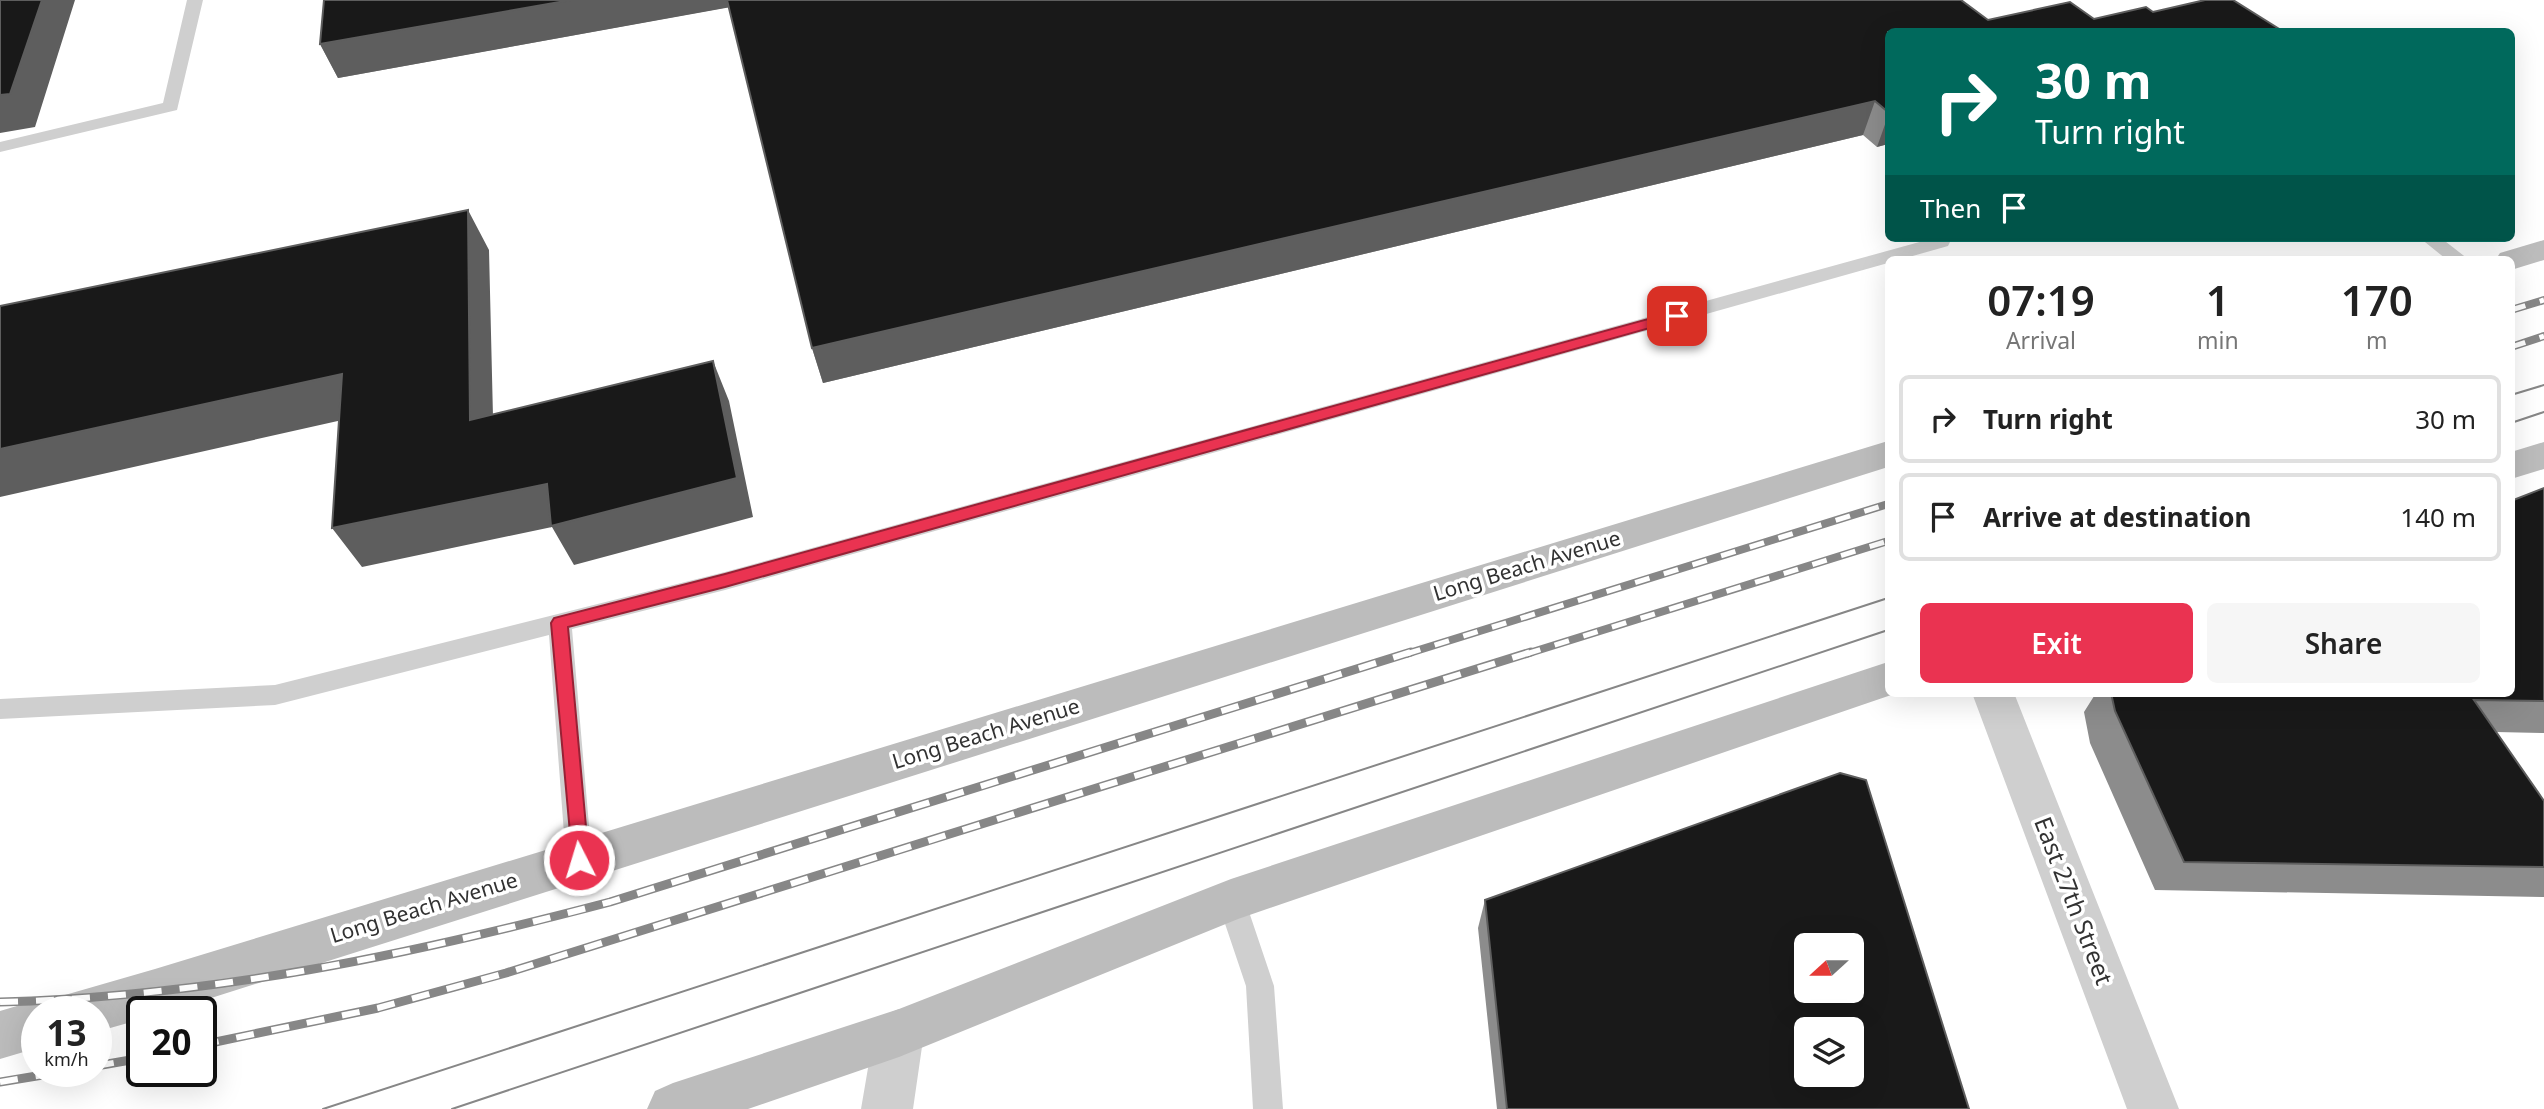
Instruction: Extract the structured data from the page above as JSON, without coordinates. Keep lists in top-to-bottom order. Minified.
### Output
{"streets":{"main road":["Long Beach Avenue"],"street":["East 27th Street"]},"north":"left","page":{"turn":["30 m","Turn right"],"then":"Then","eta":["07:19","Arrival","1","min","170","m"],"list":[{"name":"Turn right","value":"30 m"},{"name":"Arrive at destination","value":"140 m"}],"buttons":["Exit","Share"],"speed":"13 km/h","limit":"20"}}
